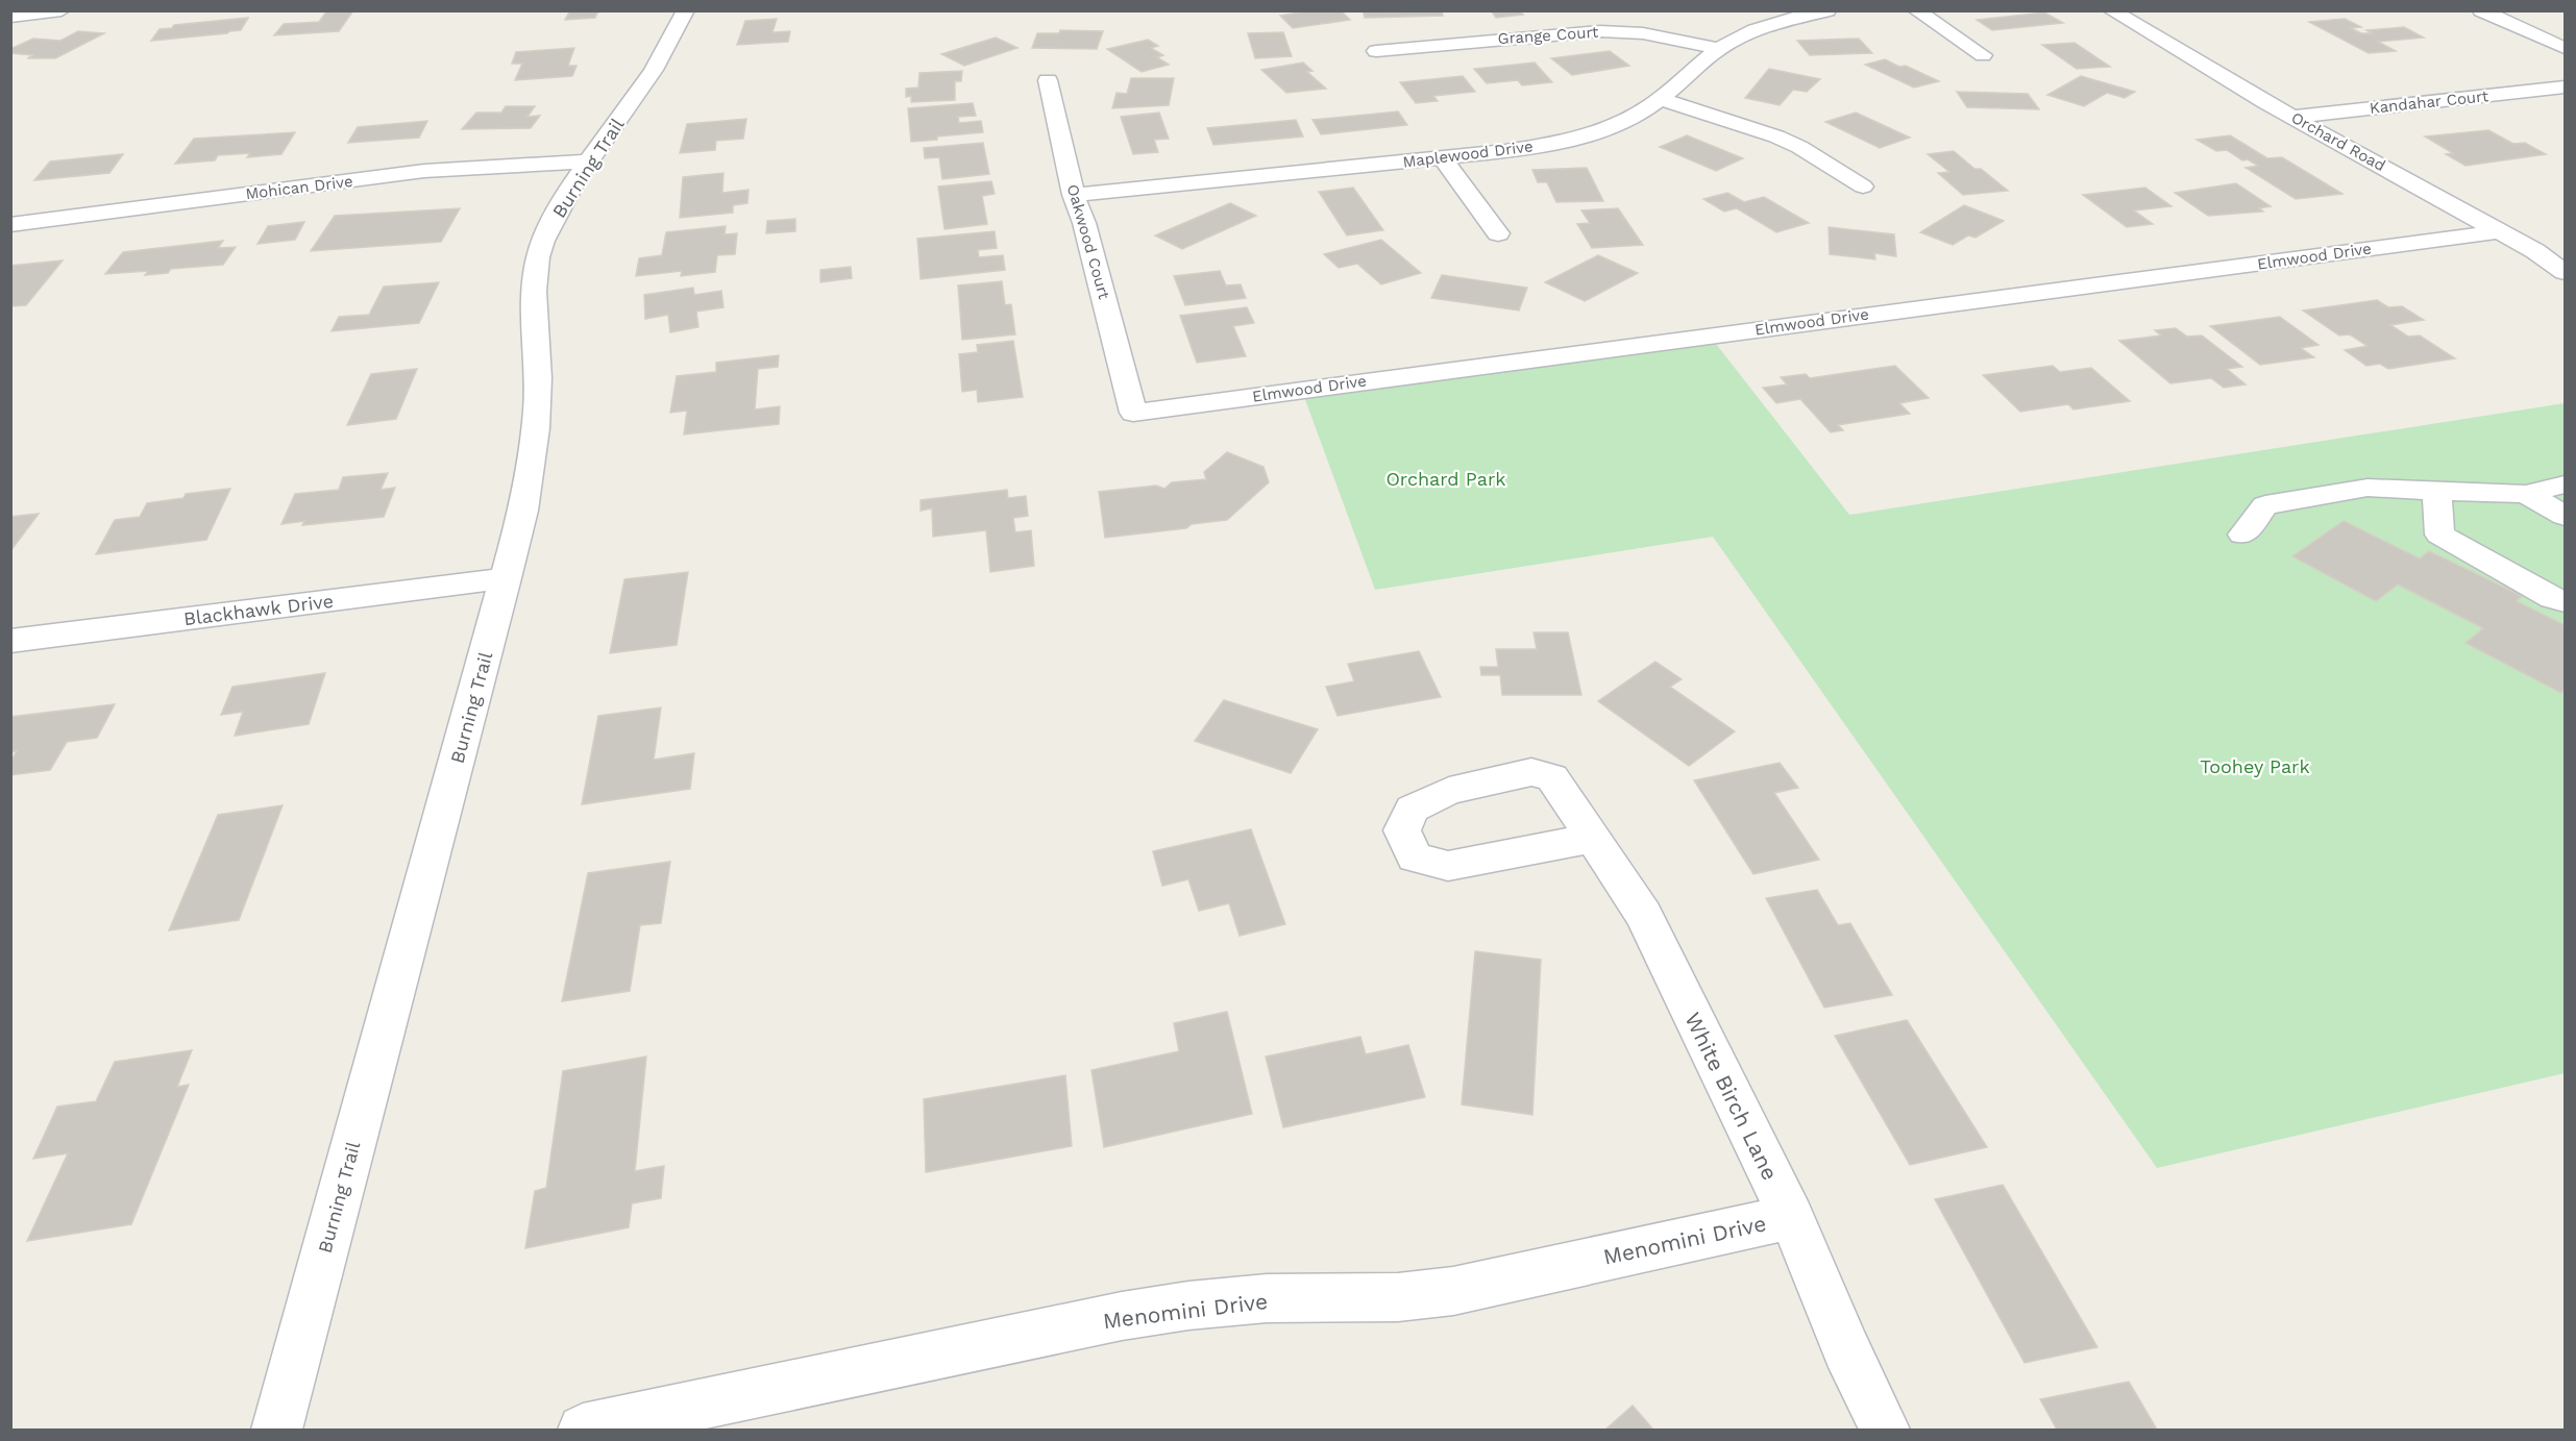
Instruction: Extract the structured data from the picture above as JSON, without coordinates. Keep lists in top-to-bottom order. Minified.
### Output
{"streets":{"street":["Grange Court","Kandahar Court","Orchard Road","Maplewood Drive","Burning Trail","Mohican Drive","Oakwood Court","Elmwood Drive","Blackhawk Drive","White Birch Lane","Menomini Drive"]},"crossings":[["Grange Court","Maplewood Drive"],["Kandahar Court","Orchard Road"],["Orchard Road","Elmwood Drive"],["Maplewood Drive","Oakwood Court"],["Burning Trail","Mohican Drive"],["Burning Trail","Blackhawk Drive"],["Oakwood Court","Elmwood Drive"],["White Birch Lane","Menomini Drive"]],"parks":["Orchard Park","Toohey Park"]}
